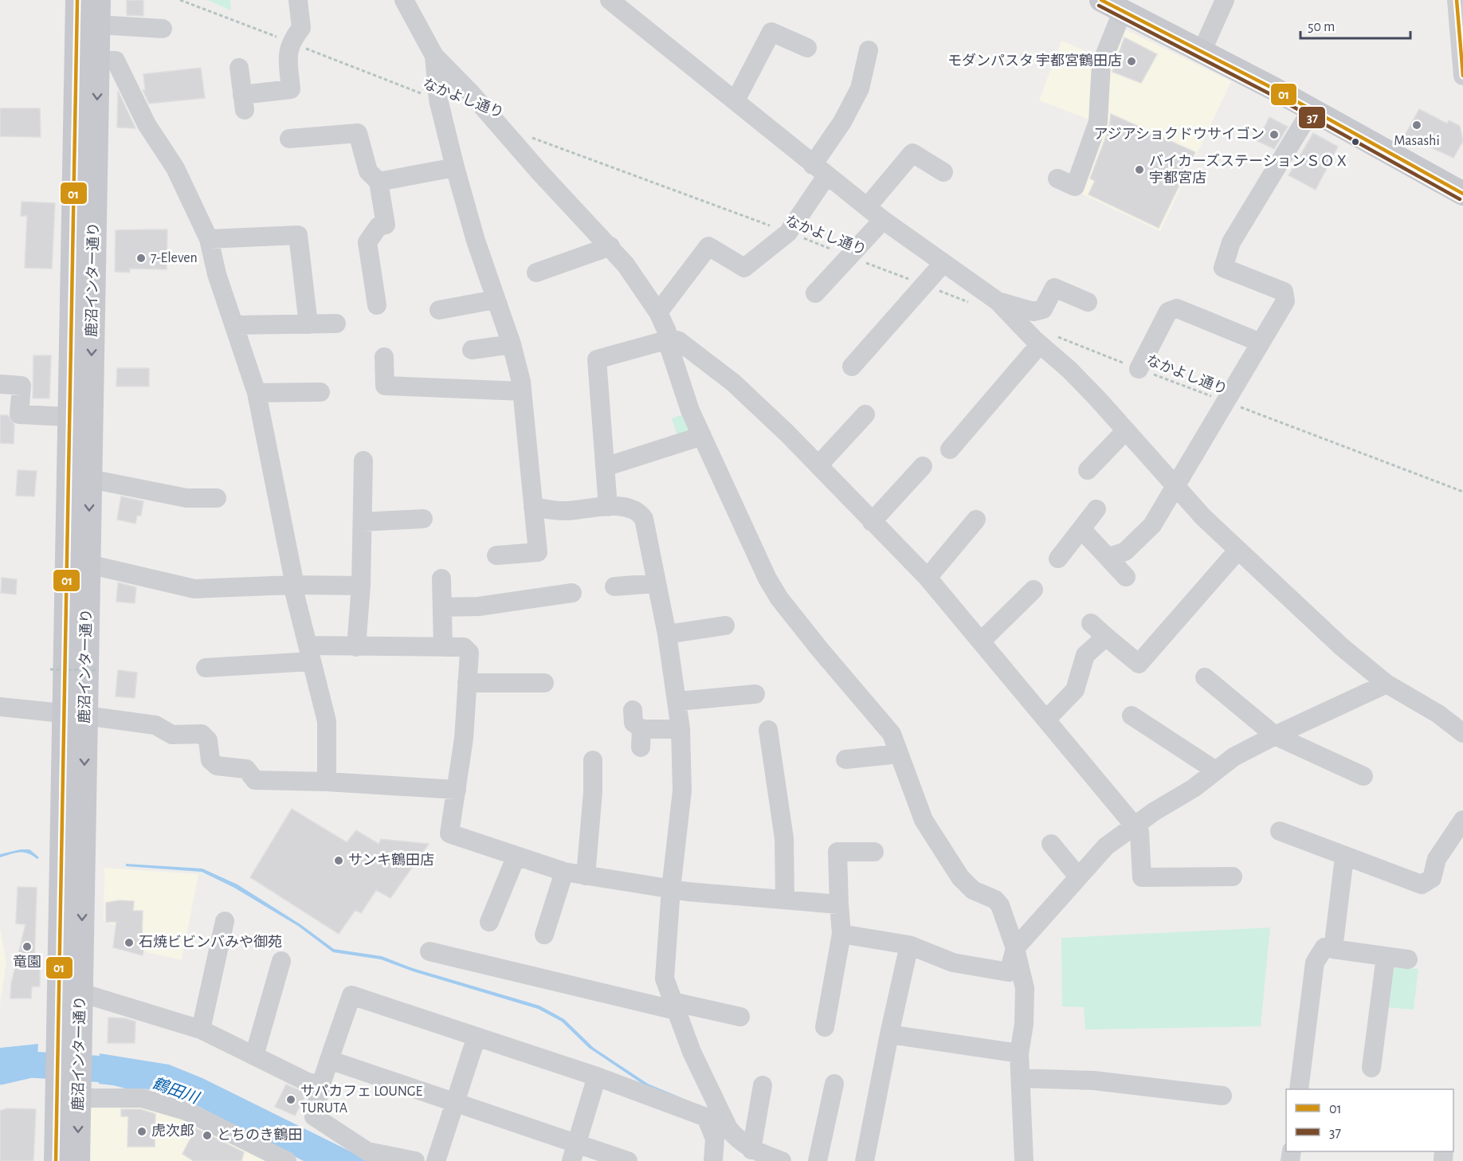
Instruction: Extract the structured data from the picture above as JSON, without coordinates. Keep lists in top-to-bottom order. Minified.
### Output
{"streets":{"main road":["鹿沼インター通り"],"path":["なかよし通り"]},"water":["鶴田川"],"places":["モダンパスタ 宇都宮鶴田店","Masashi","アジアショクドウサイゴン","バイカーズステーションＳＯＸ 宇都宮店","7-Eleven","サンキ鶴田店","石焼ビビンバみや御苑","竜園","サパカフェ LOUNGE TURUTA","虎次郎","とちのき鶴田"],"lines":["transit line 01","transit line 37"],"legend":["01","37"],"scale_bar":"50 m"}
